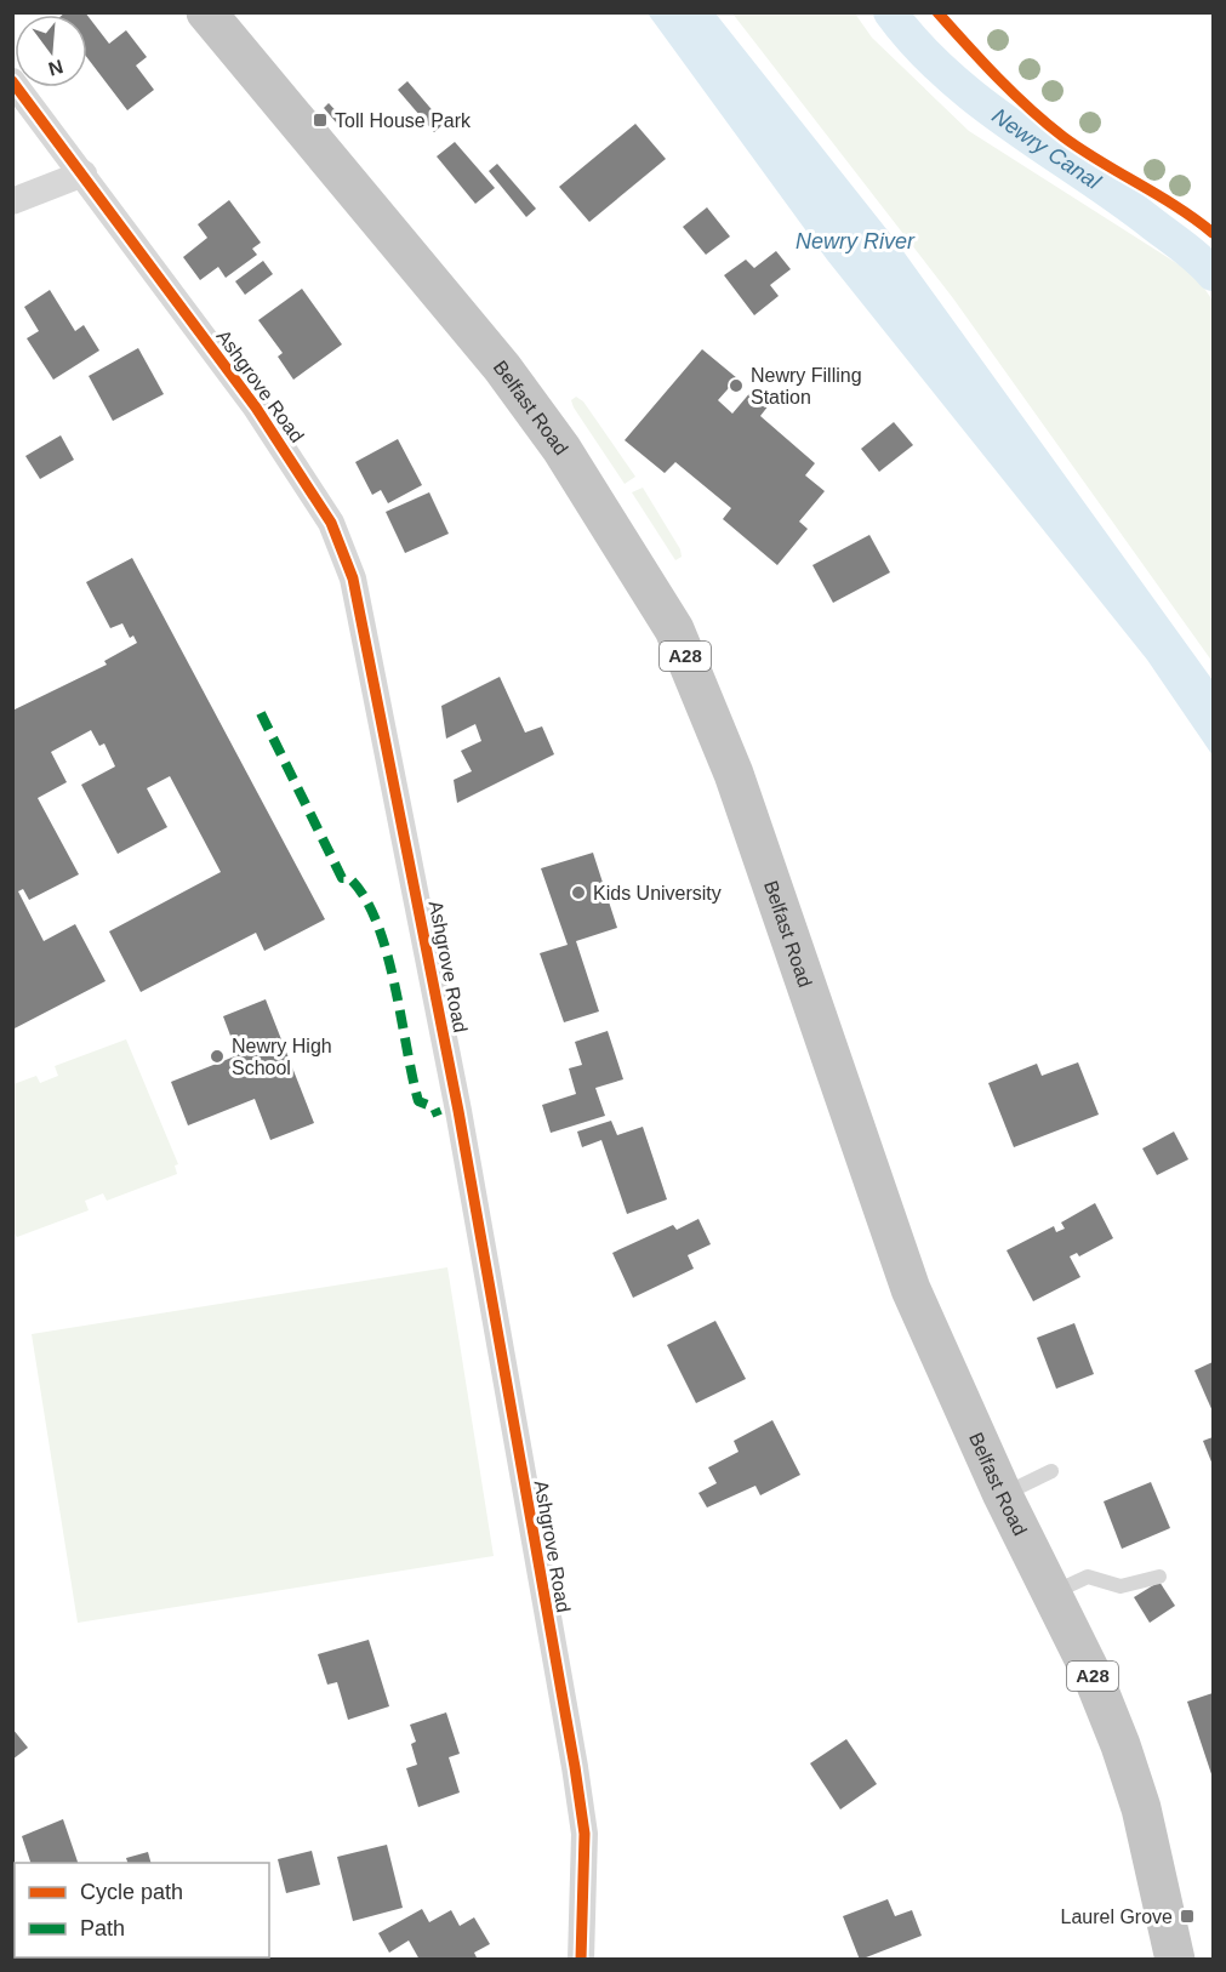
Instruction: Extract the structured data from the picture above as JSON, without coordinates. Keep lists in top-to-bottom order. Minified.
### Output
{"streets":{"highway":["Belfast Road","A28"],"street":["Ashgrove Road"]},"water":["Newry Canal","Newry River"],"places":{"transit":["Toll House Park","Laurel Grove"],"other":["Newry Filling Station","Kids University","Newry High School"]},"legend":["Cycle path","Path"],"north":"bottom"}
